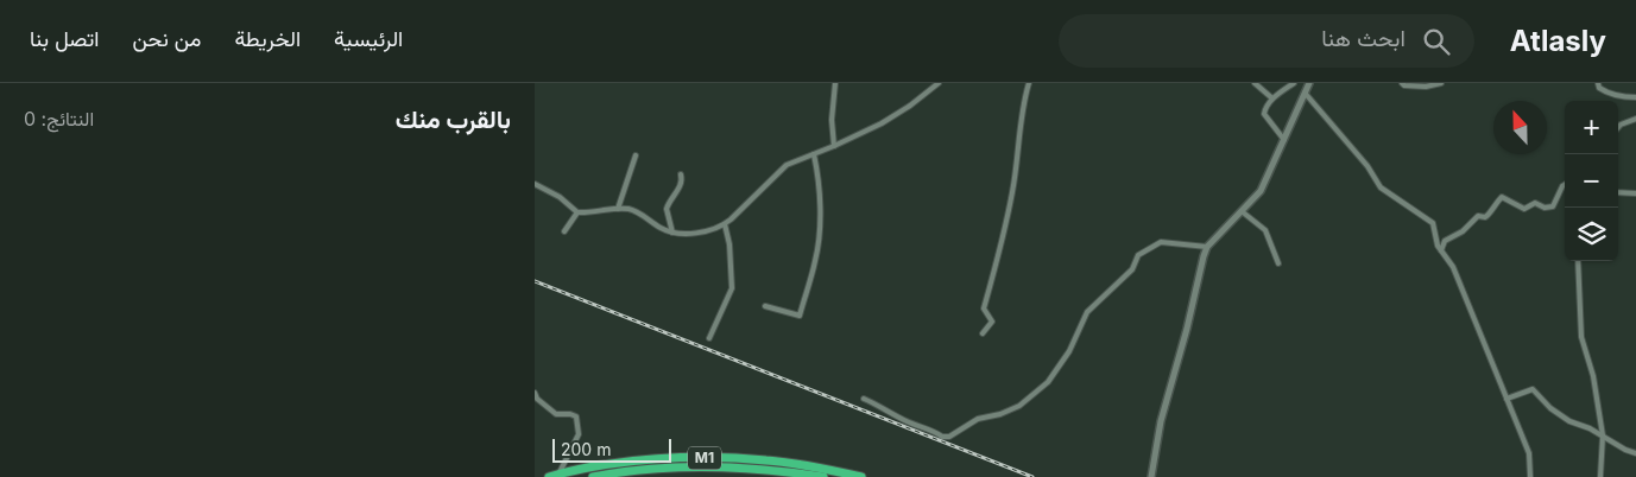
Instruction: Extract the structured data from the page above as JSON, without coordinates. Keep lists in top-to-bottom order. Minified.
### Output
{"streets":{"highway":["M1"]},"scale_bar":"200 m","north":"top","page":{"header":"Atlasly","search":"ابحث هنا","nav":["الرئيسية","الخريطة","من نحن","اتصل بنا"],"heading":["بالقرب منك","النتائج: 0"],"map_buttons":["+","−"],"scale":"200 m"}}
